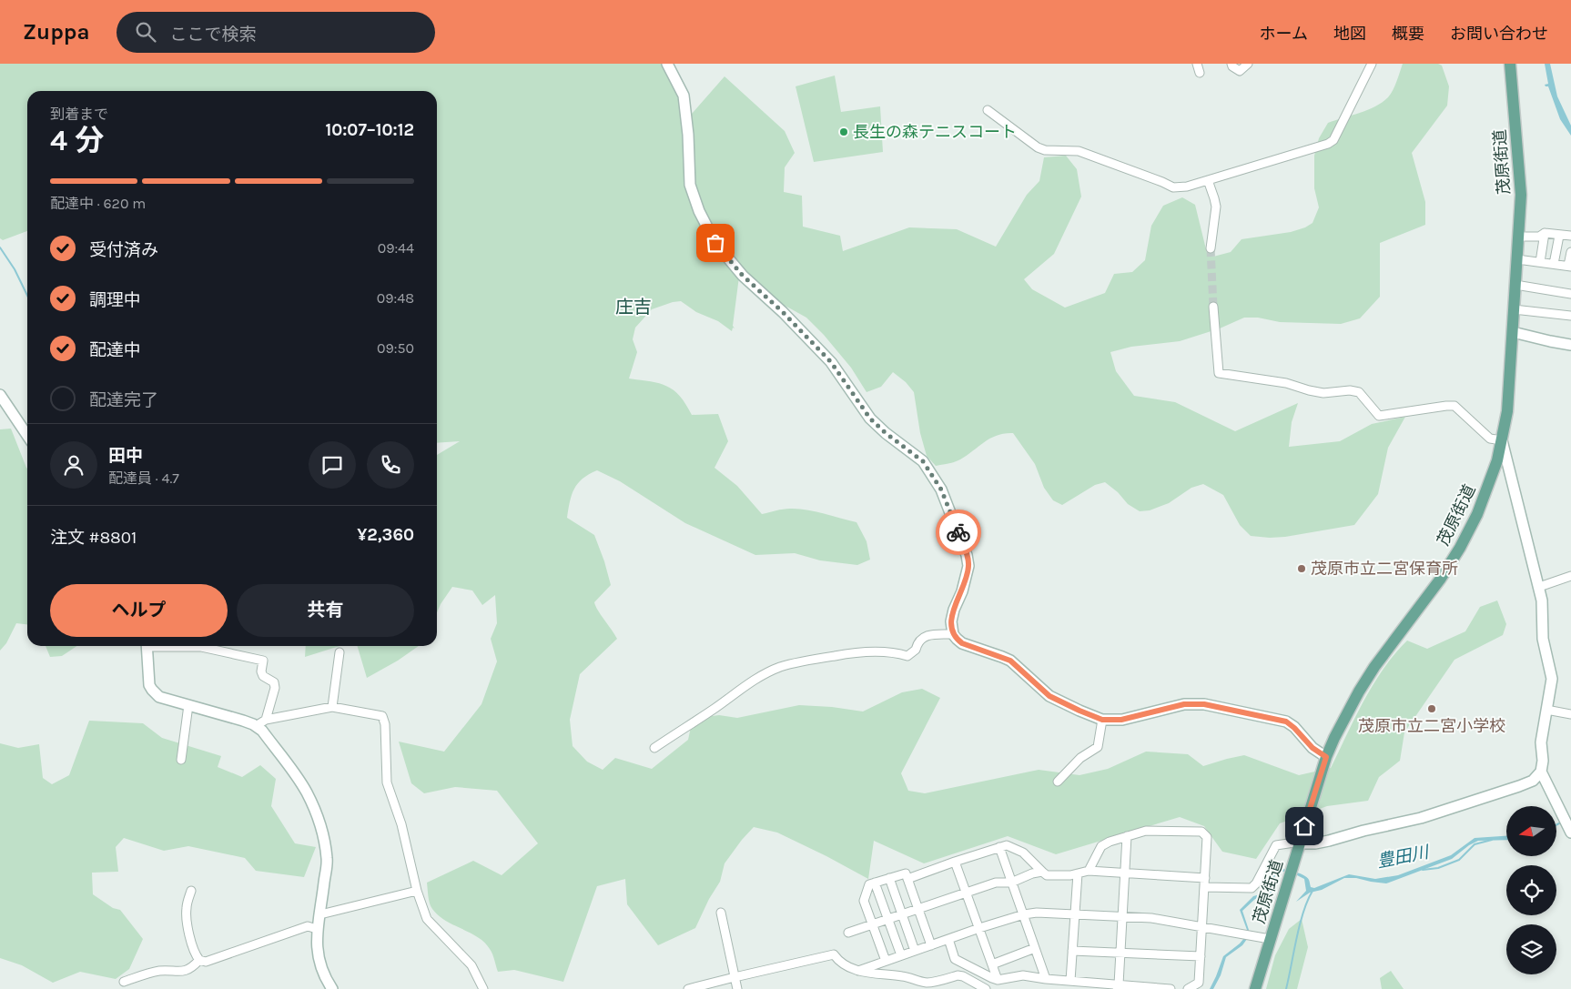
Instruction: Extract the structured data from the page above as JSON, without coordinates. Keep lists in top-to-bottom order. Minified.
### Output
{"streets":{"main road":["茂原街道"]},"districts":["庄吉"],"water":["豊田川"],"places":["長生の森テニスコート","茂原市立二宮保育所","茂原市立二宮小学校"],"north":"left","page":{"header":"Zuppa","search":"ここで検索","nav":["ホーム","地図","概要","お問い合わせ"],"heading":["4 分","到着まで","10:07–10:12"],"panel":["田中","配達員 · 4.7","注文 #8801","¥2,360"],"bar":"配達中 · 620 m","list":[["受付済み","09:44"],["調理中","09:48"],["配達中","09:50"],"配達完了"],"buttons":["ヘルプ","共有"]}}
